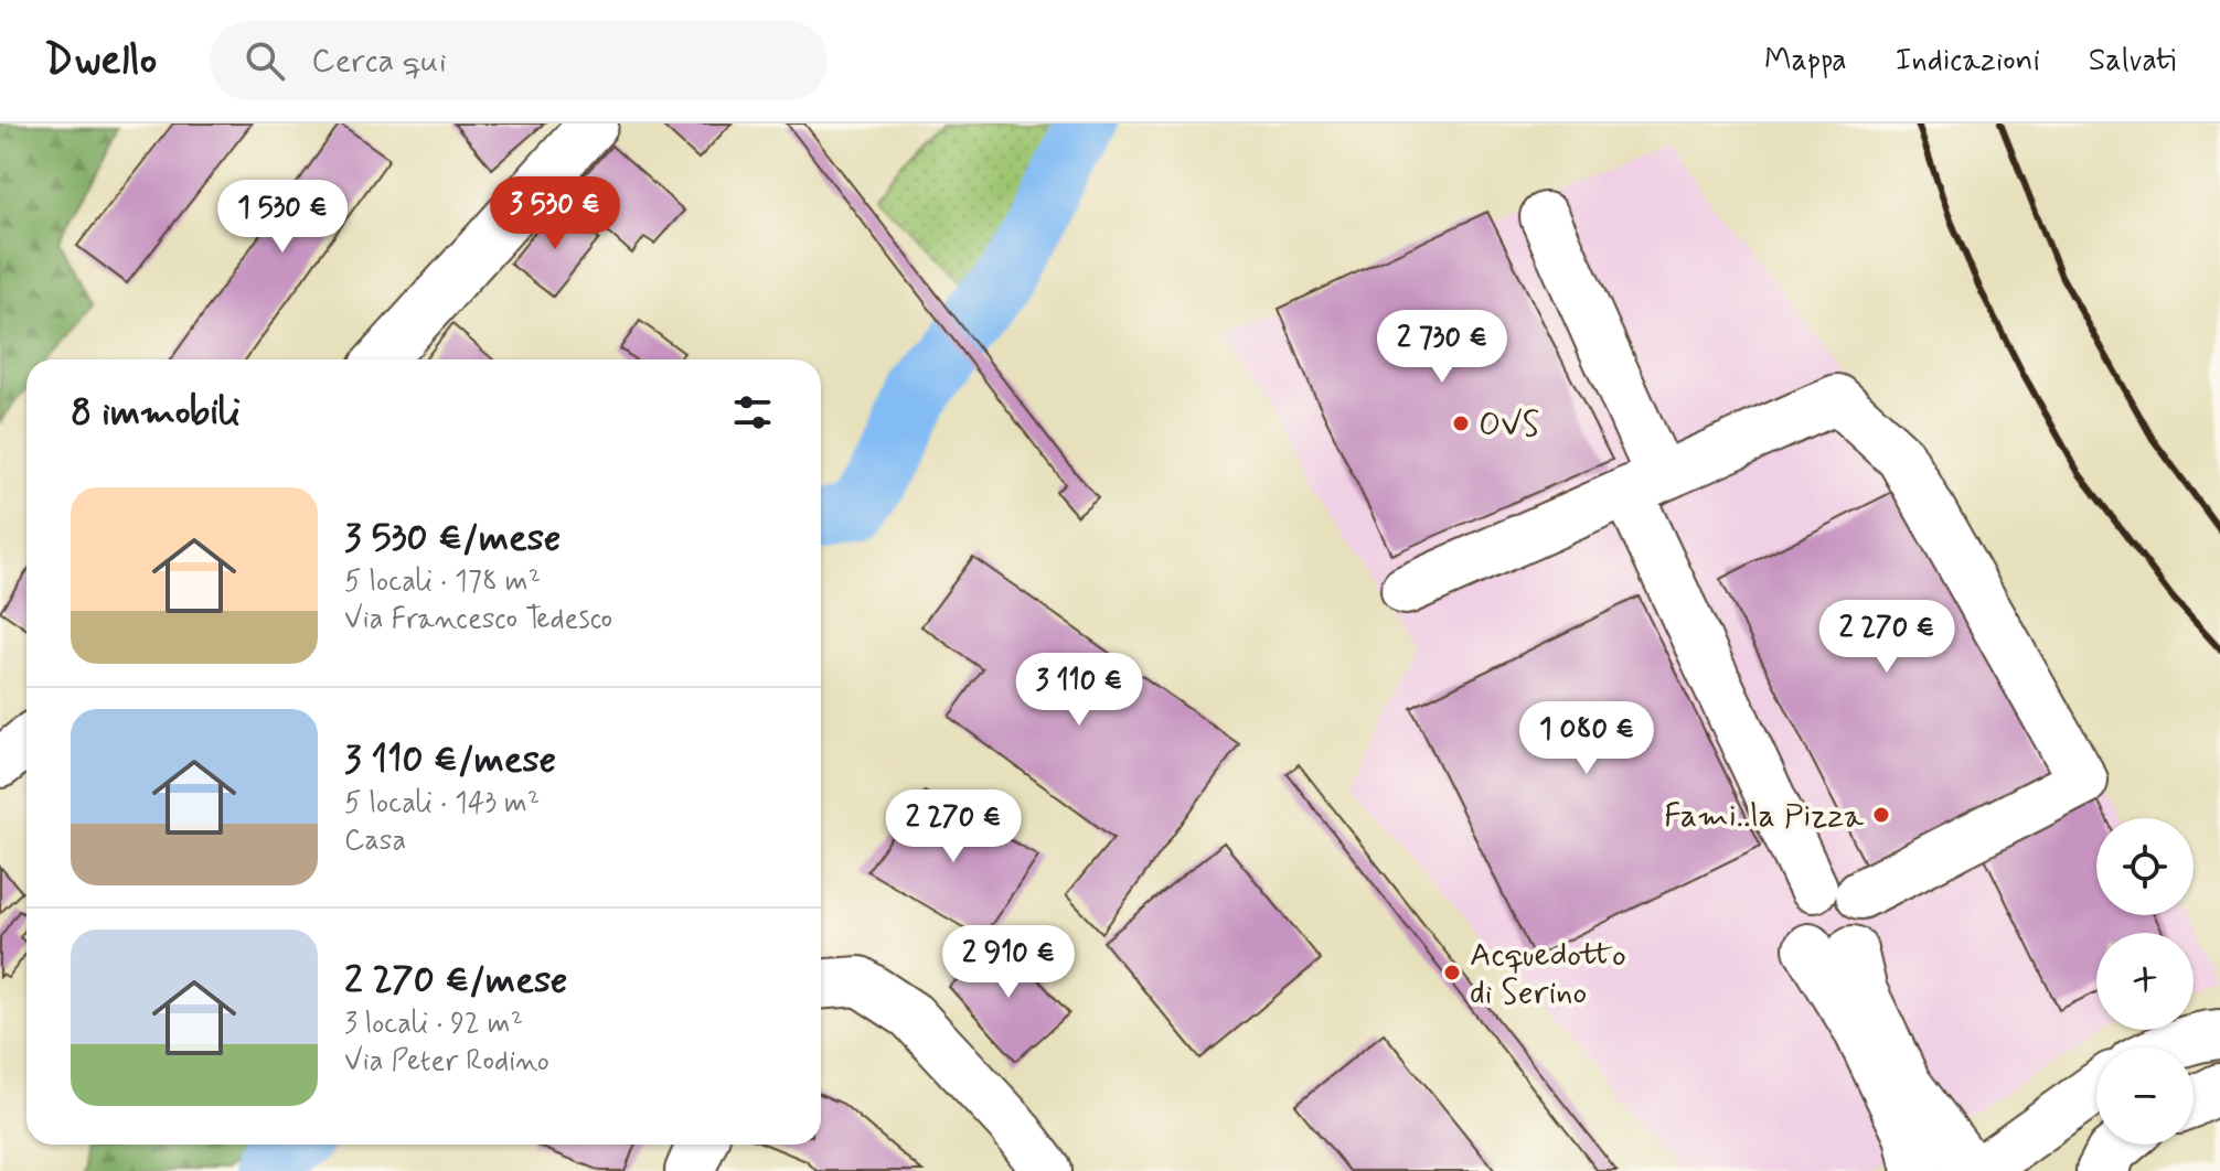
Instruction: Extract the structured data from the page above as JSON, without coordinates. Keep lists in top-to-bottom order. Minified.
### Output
{"places":["OVS","Fami..la Pizza","Acquedotto di Serino"],"page":{"header":"Dwello","search":"Cerca qui","nav":["Mappa","Indicazioni","Salvati"],"price":["3 530 €","1 530 €","2 730 €","2 270 €","3 110 €","1 080 €","2 270 €","2 910 €"],"heading":"8 immobili","list":[{"name":"3 530 €/mese","note":"5 locali · 178 m² · Via Francesco Tedesco"},{"name":"3 110 €/mese","note":"5 locali · 143 m² · Casa"},{"name":"2 270 €/mese","note":"3 locali · 92 m² · Via Peter Rodino"}],"map_buttons":["+","−"]}}
